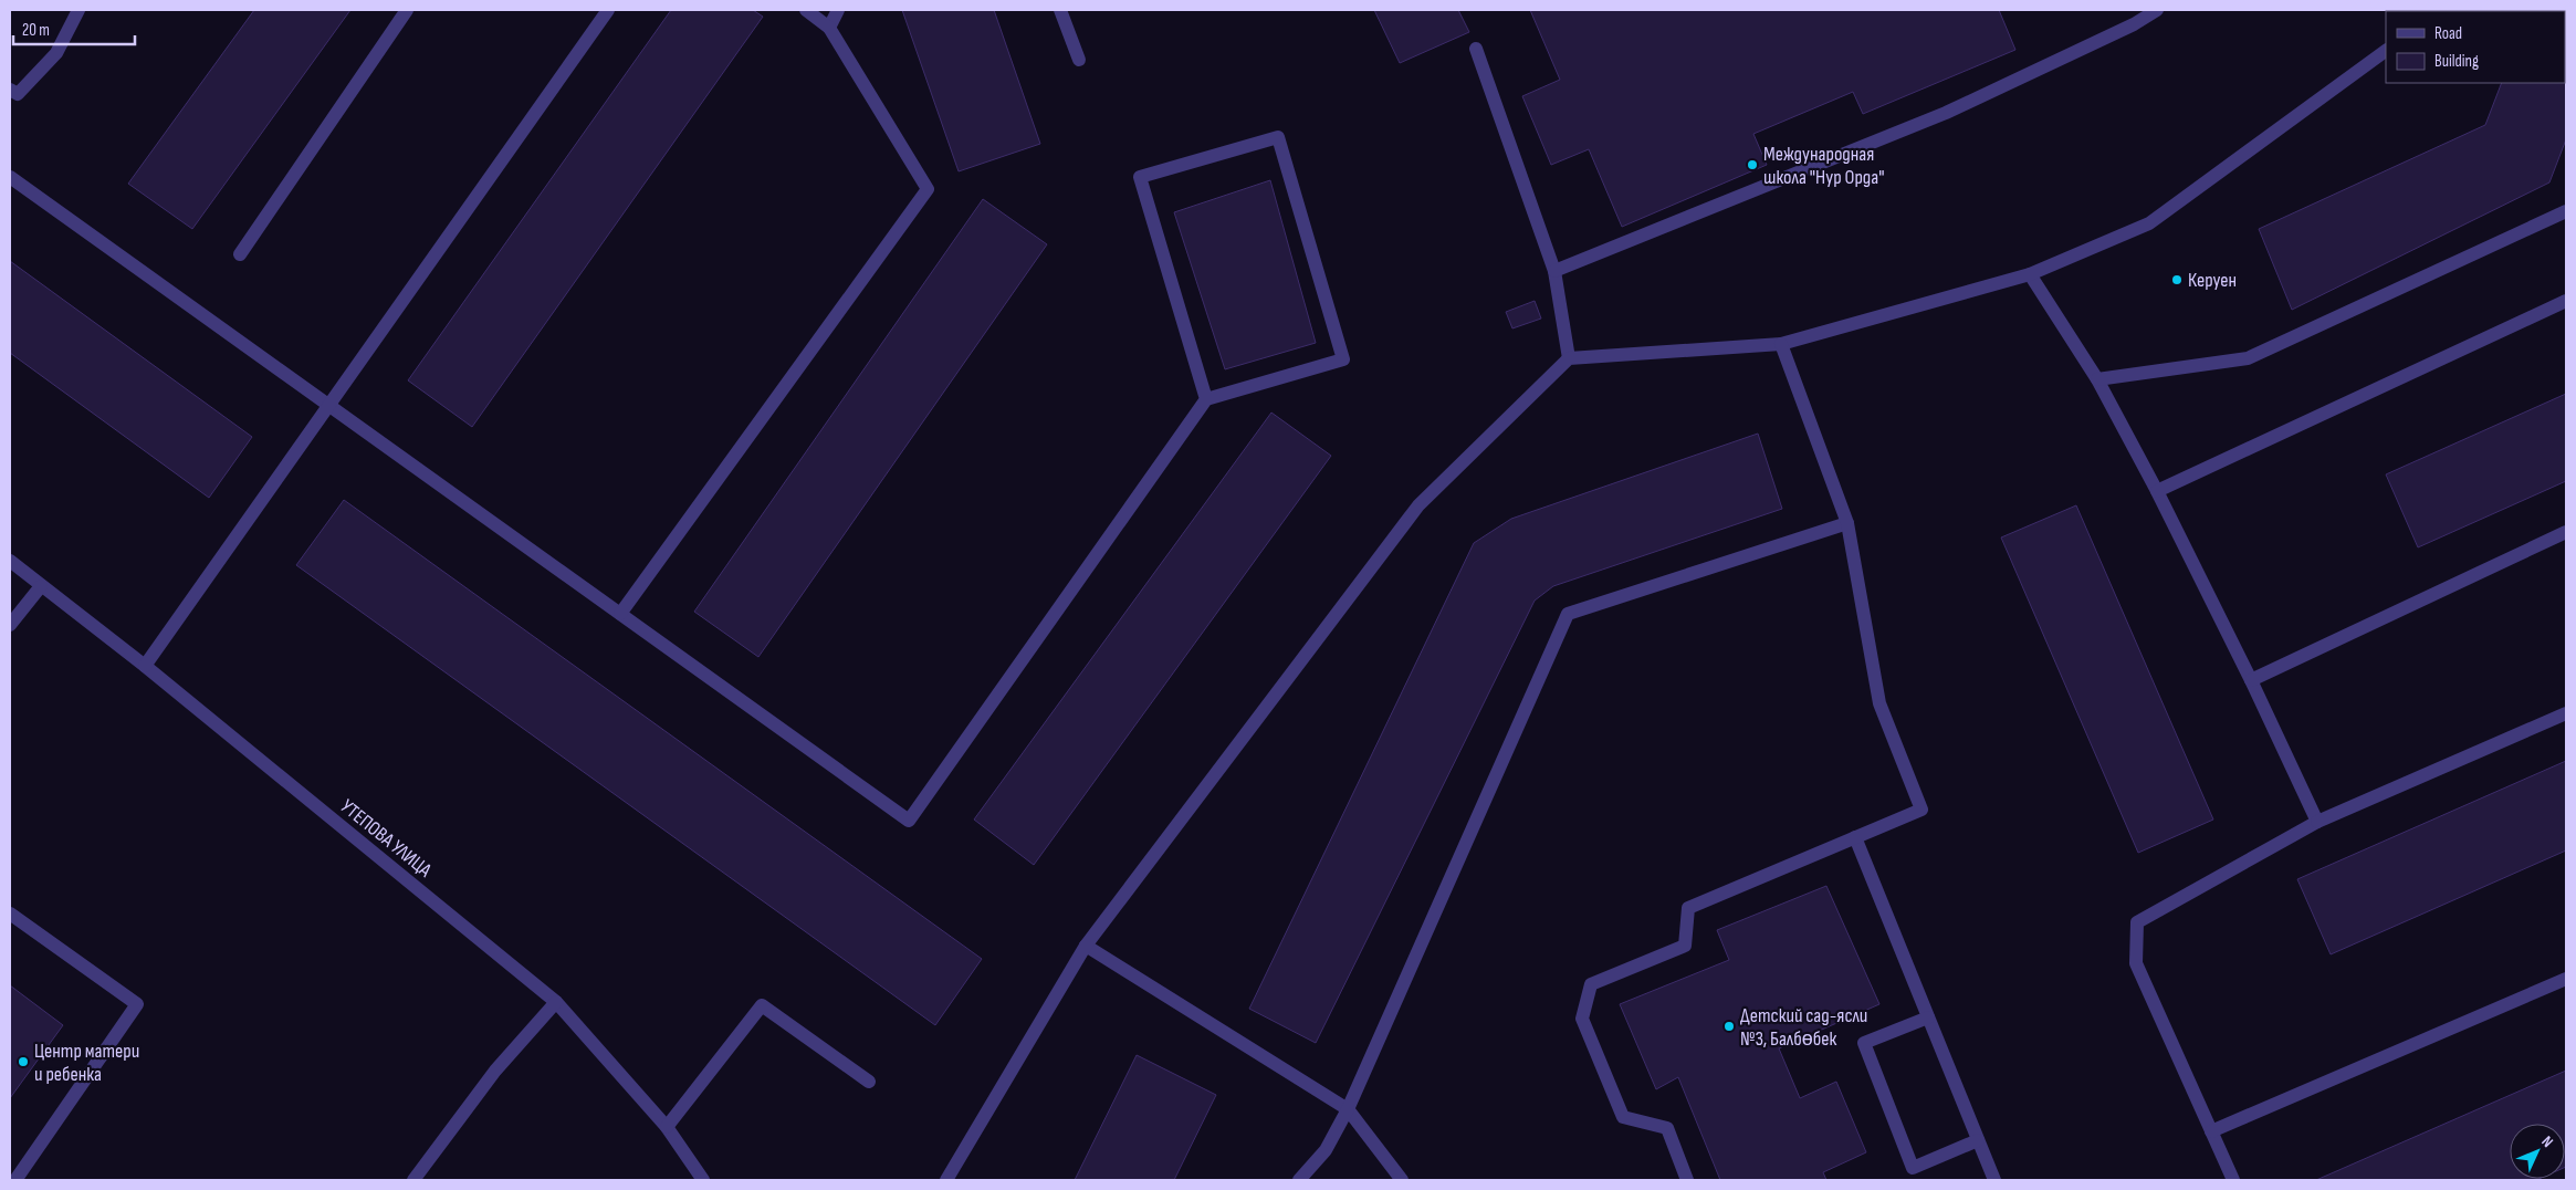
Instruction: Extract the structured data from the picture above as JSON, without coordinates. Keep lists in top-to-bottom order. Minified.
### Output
{"streets":{"street":["УТЕПОВА УЛИЦА"]},"places":["Международная школа \"Нур Орда\"","Керуен","Детский сад-ясли №3, Балбөбек","Центр матери и ребенка"],"legend":["Road","Building"],"scale_bar":"20 m","north":"top right"}
